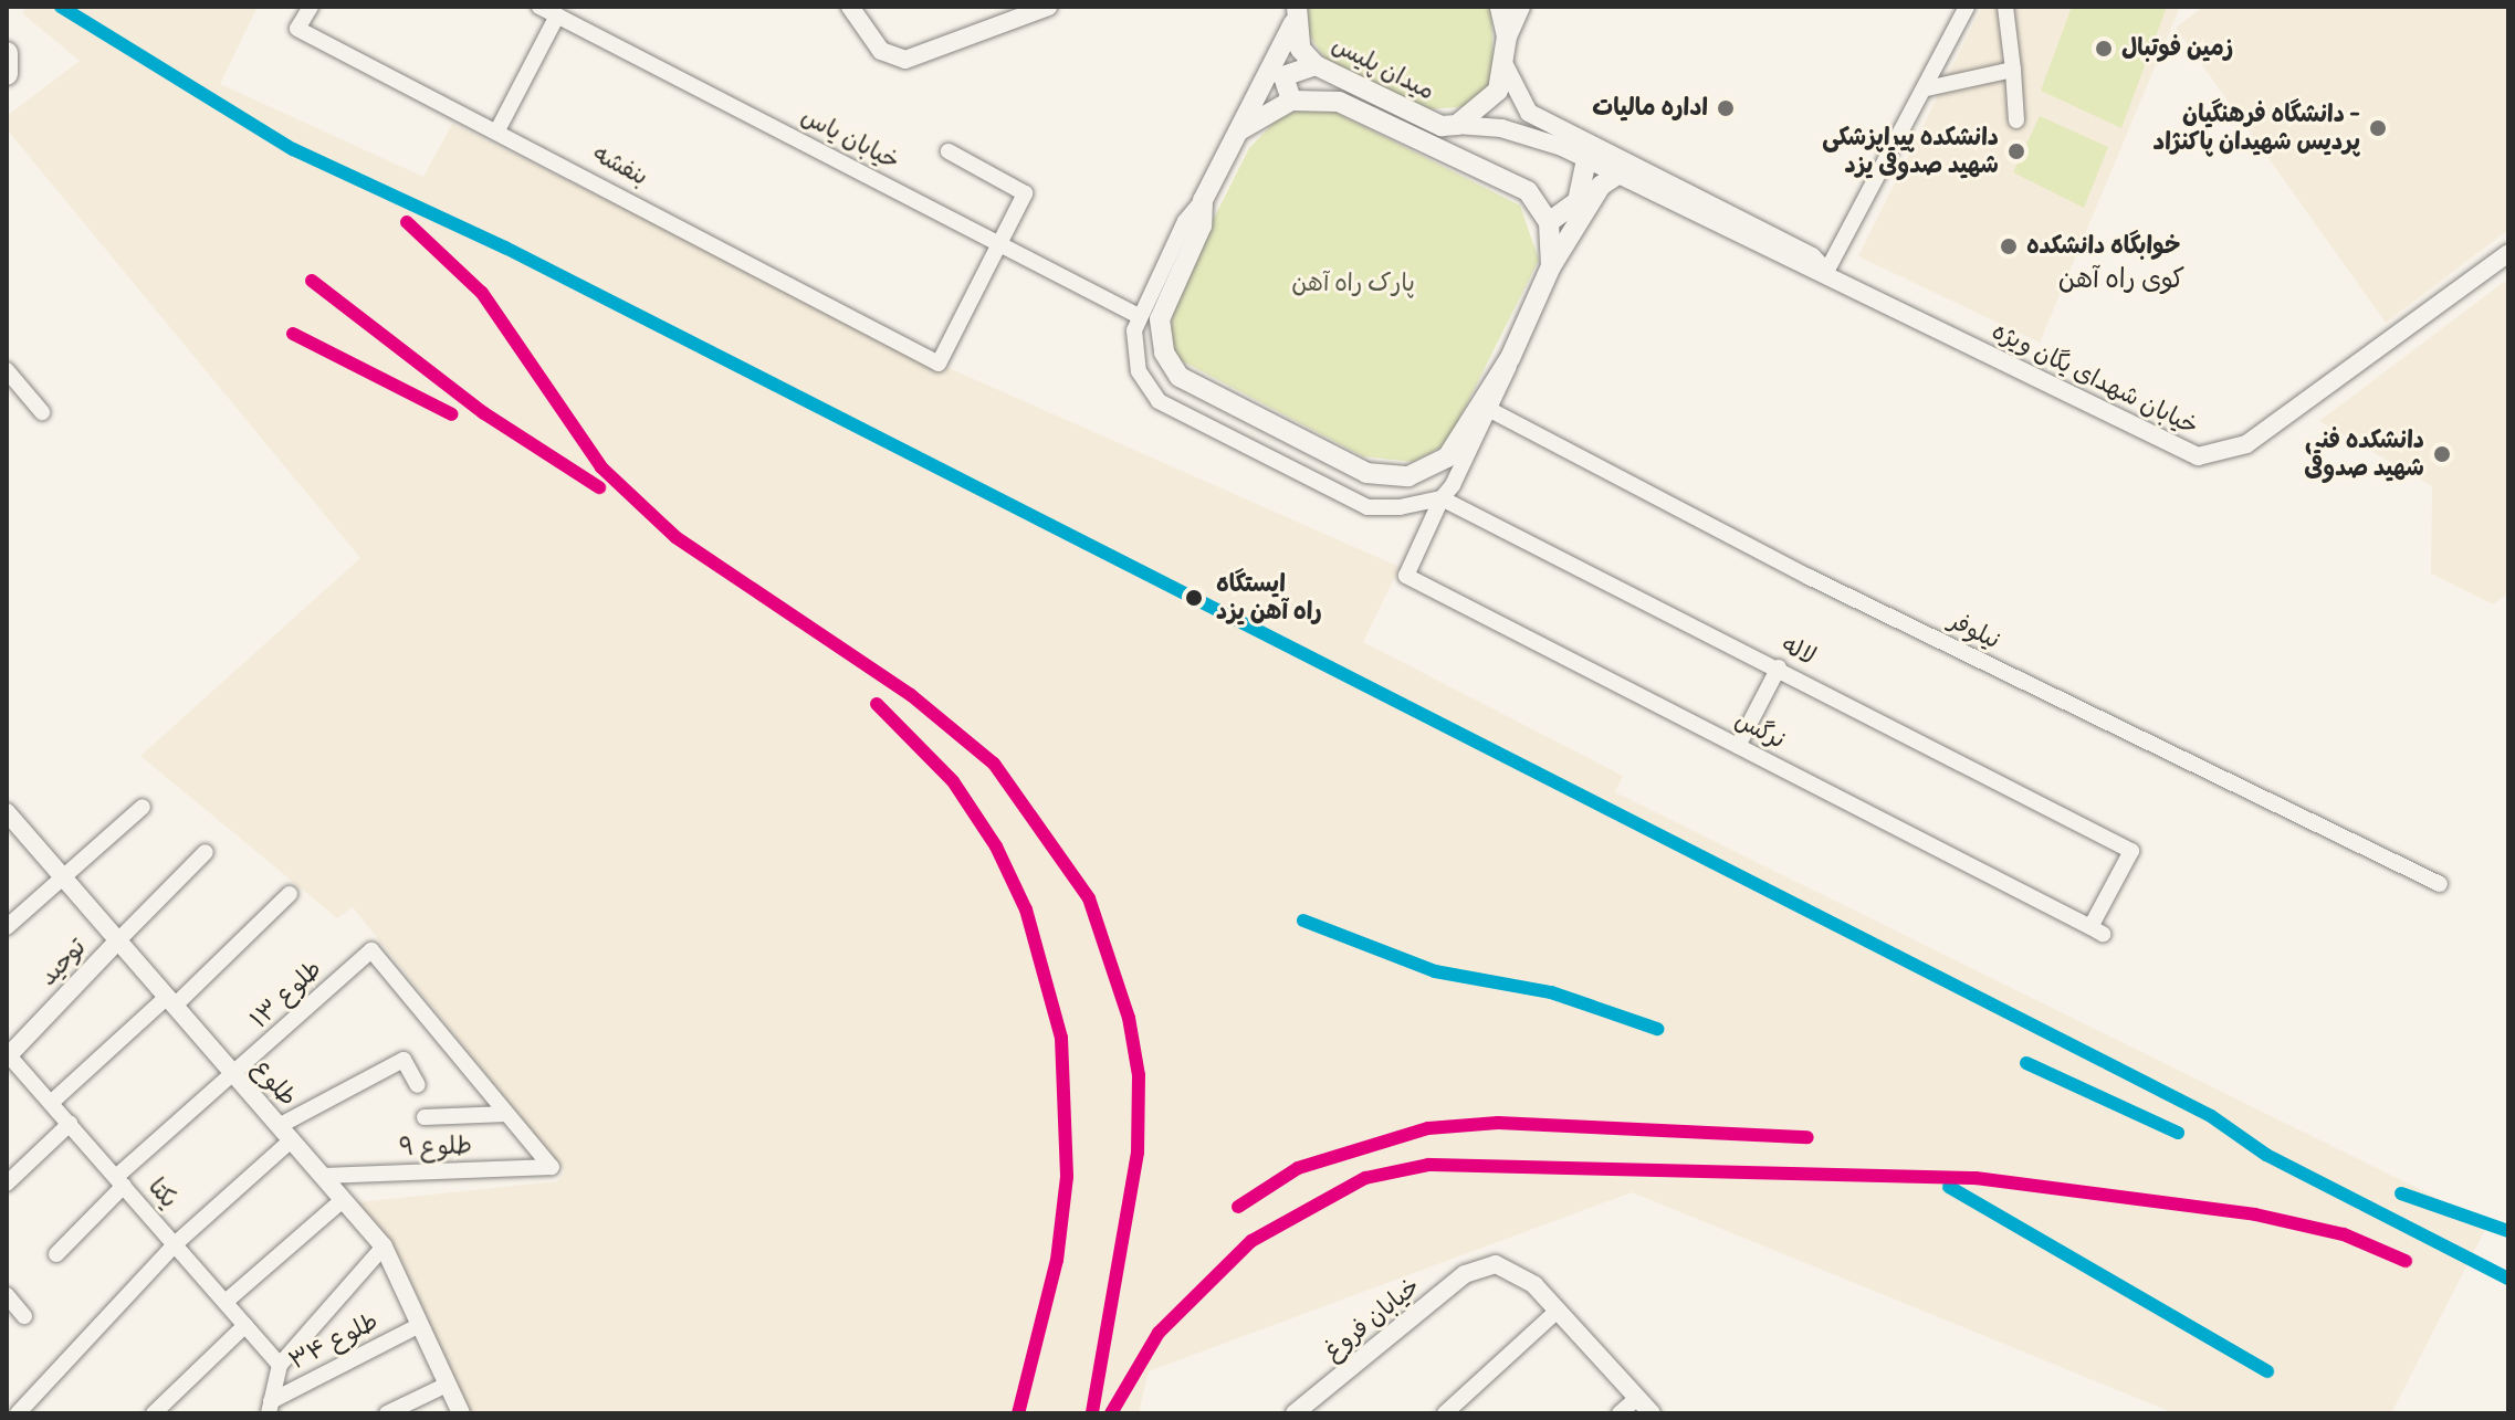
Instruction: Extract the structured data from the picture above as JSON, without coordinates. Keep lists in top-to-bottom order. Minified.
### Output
{"streets":{"main road":["میدان پلیس"],"street":["خیابان یاس","بنفشه","خیابان شهدای یگان ویژه","نیلوفر","لاله","نرگس","توحید","طلوع ۱۳","طلوع","طلوع ۹","یکتا","خیابان فروغ","طلوع ۳۴"]},"crossings":[["میدان پلیس","خیابان شهدای یگان ویژه"],["خیابان یاس","بنفشه"],["لاله","نرگس"],["توحید","طلوع"],["توحید","یکتا"],["طلوع ۱۳","طلوع"],["طلوع ۱۳","طلوع ۹"],["طلوع ۱۳","یکتا"],["طلوع","طلوع ۹"],["طلوع","طلوع ۳۴"]],"districts":["کوی راه آهن"],"parks":["پارک راه آهن"],"places":["زمین فوتبال","اداره مالیات","دانشگاه فرهنگیان - پردیس شهیدان پاکنژاد","دانشکده پیراپزشکی شهید صدوقی یزد","خوابگاه دانشکده","دانشکده فنی شهید صدوقی","ایستگاه راه آهن یزد"]}
